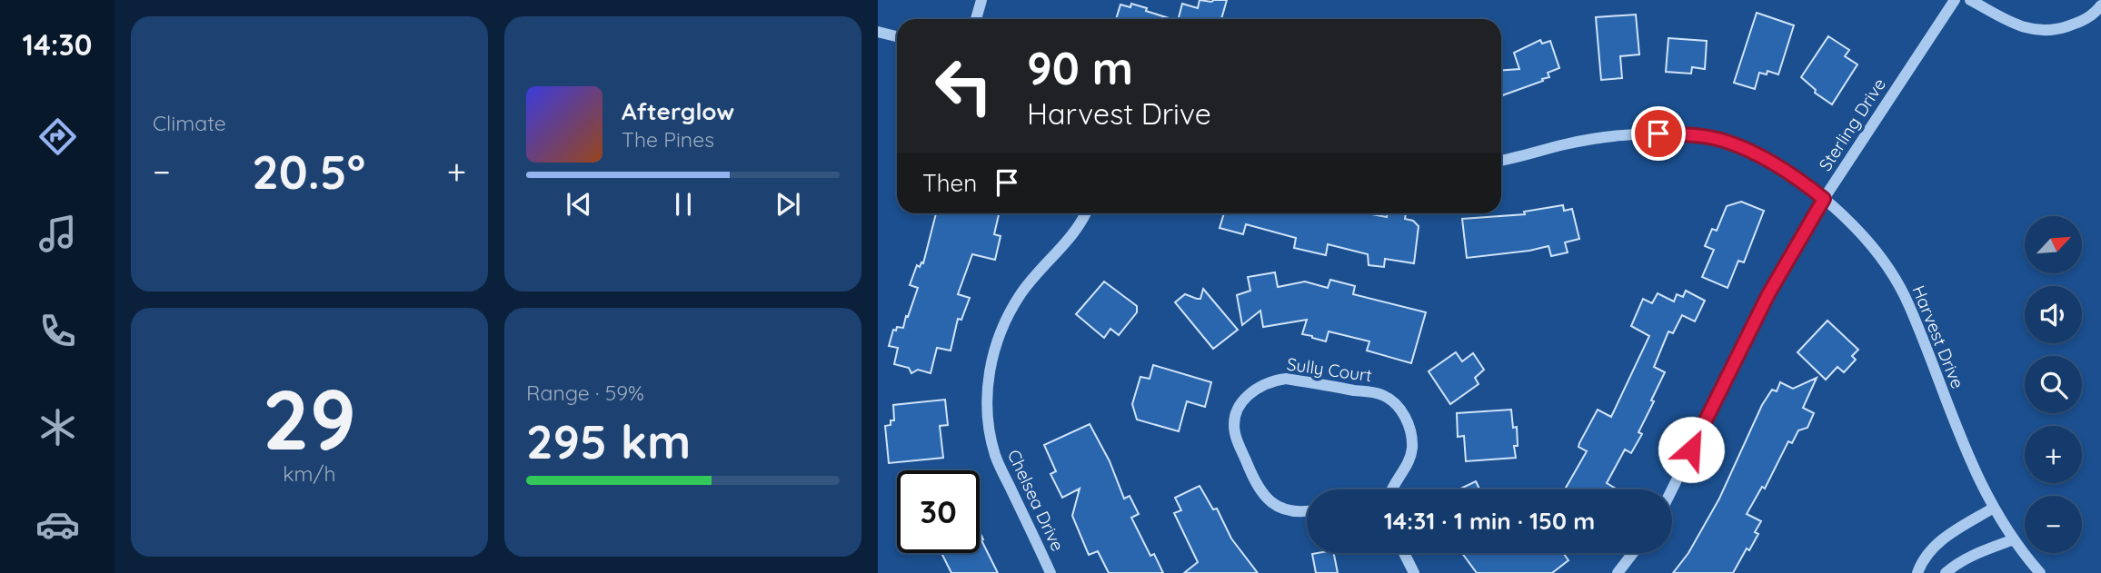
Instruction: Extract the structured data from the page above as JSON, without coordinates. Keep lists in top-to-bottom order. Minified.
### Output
{"streets":{"street":["Sterling Drive","Harvest Drive","Sully Court","Chelsea Drive"]},"crossings":[["Sterling Drive","Harvest Drive"]],"north":"top right","page":{"tabs":"14:30","tile":["Climate",["29","km/h"],["Range · 59%","295 km"]],"turn":["90 m","Harvest Drive"],"song":["Afterglow","The Pines"],"heat":["−","20.5°","+"],"then":"Then","map_buttons":["+","−"],"limit":"30","trip":"14:31 · 1 min · 150 m"}}
